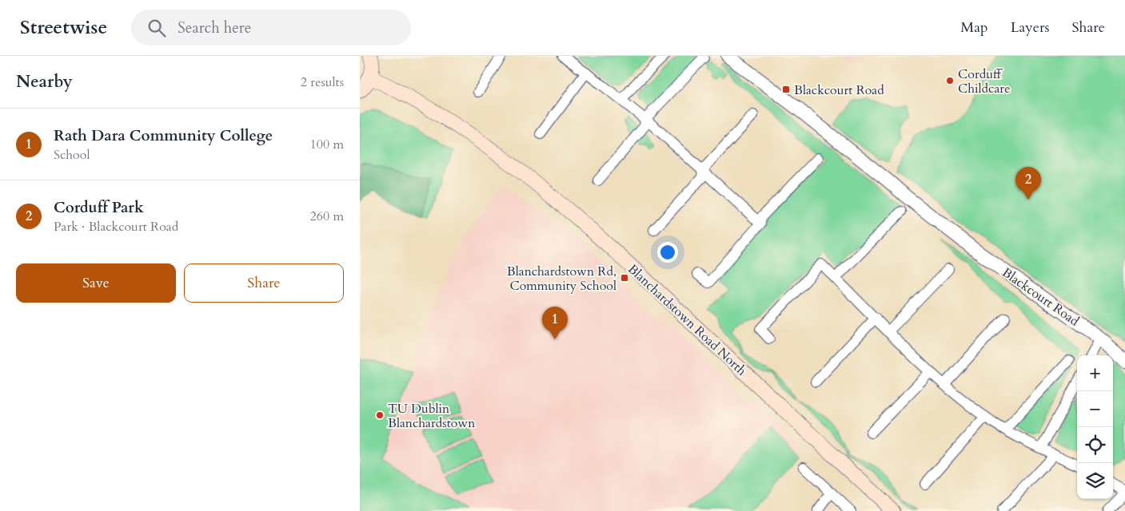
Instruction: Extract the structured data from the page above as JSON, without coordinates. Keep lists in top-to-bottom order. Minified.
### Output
{"streets":{"main road":["Blanchardstown Road North"],"street":["Blackcourt Road"]},"places":{"other":["Corduff Childcare","TU Dublin Blanchardstown"],"transit":["Blackcourt Road","Blanchardstown Rd, Community School"]},"page":{"header":"Streetwise","search":"Search here","nav":["Map","Layers","Share"],"heading":["Nearby","2 results"],"list":[{"mark":"1","name":"Rath Dara Community College","note":"School","value":"100 m"},{"mark":"2","name":"Corduff Park","note":"Park · Blackcourt Road","value":"260 m"}],"pins":["2","1"],"buttons":["Save","Share"],"map_buttons":["+","−"]}}
